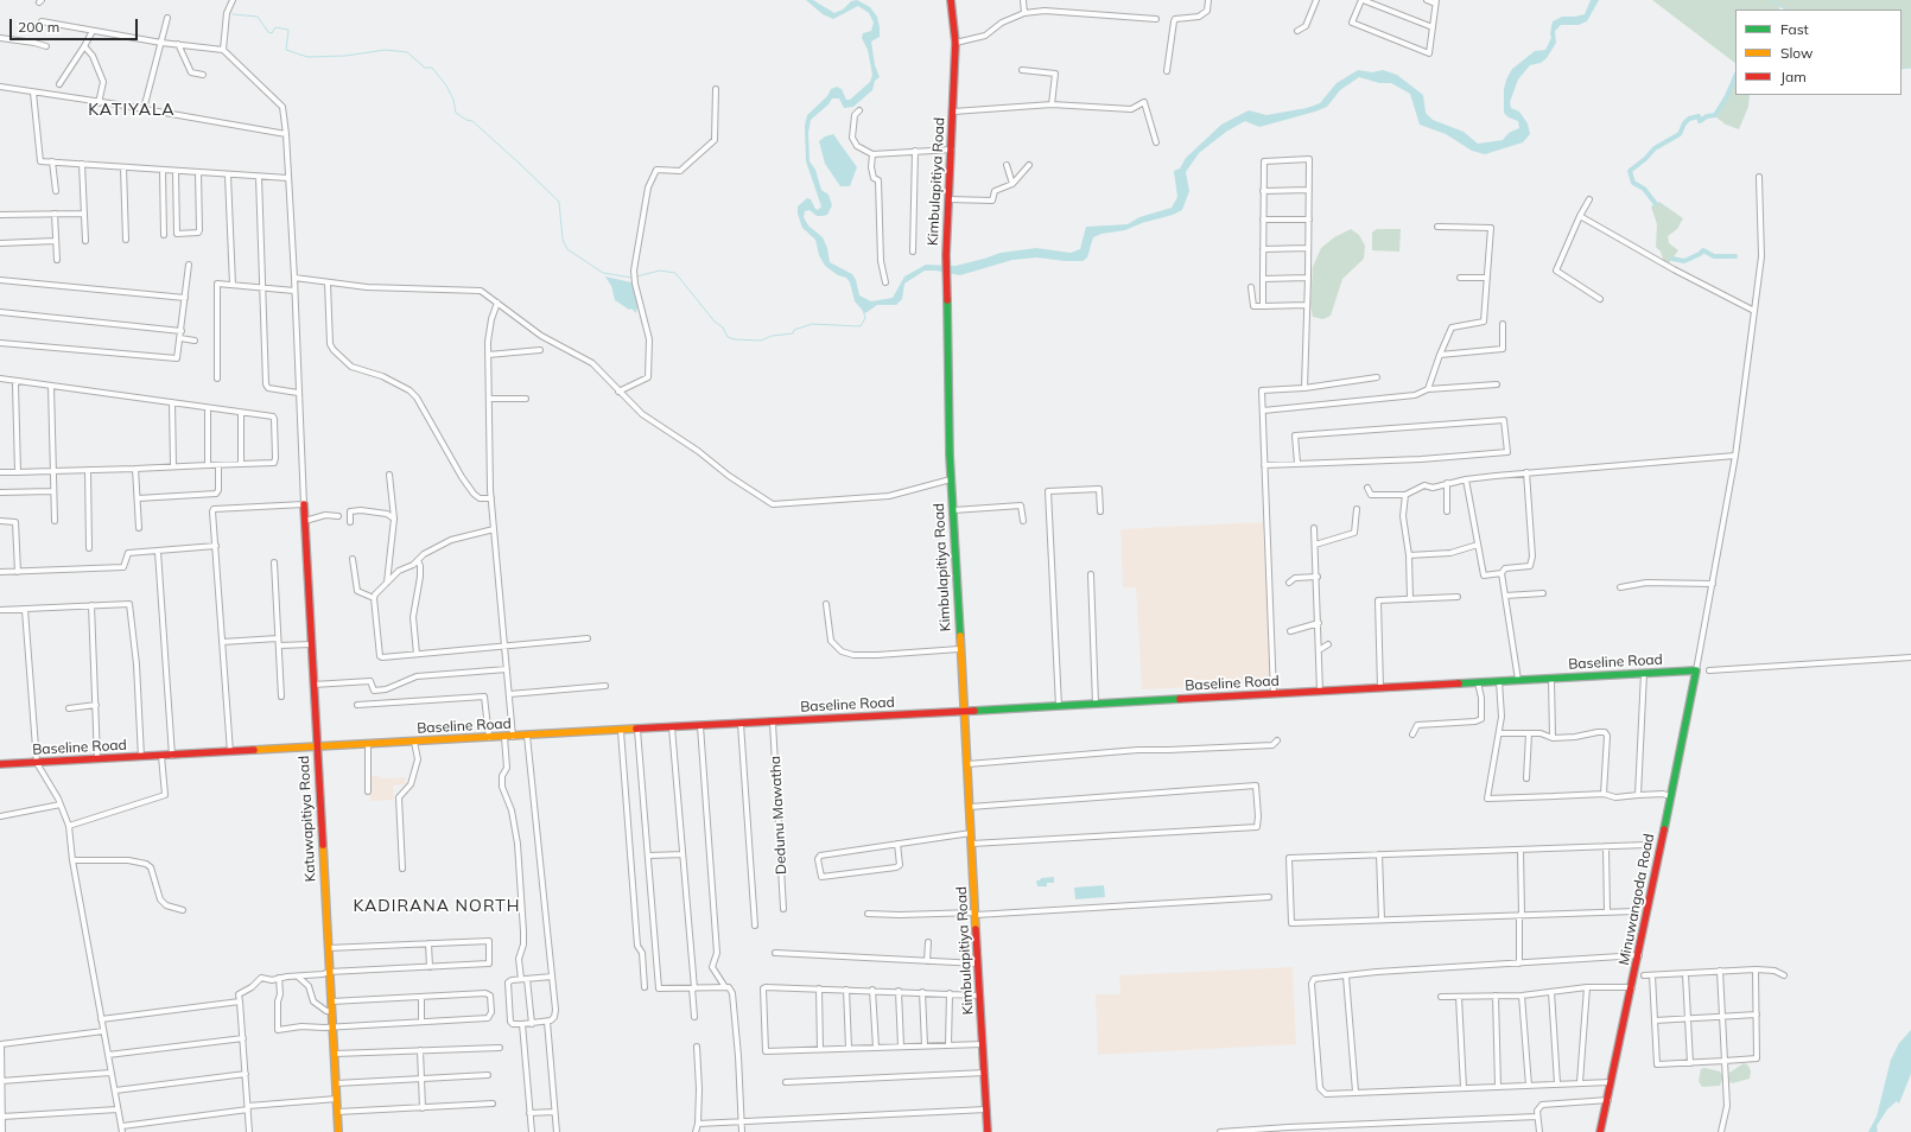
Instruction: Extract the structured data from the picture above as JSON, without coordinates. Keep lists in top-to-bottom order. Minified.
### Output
{"streets":{"main road":["Kimbulapitiya Road","Baseline Road","Katuwapitiya Road","Minuwangoda Road"],"street":["Dedunu Mawatha"]},"crossings":[["Kimbulapitiya Road","Baseline Road"],["Baseline Road","Dedunu Mawatha"],["Baseline Road","Katuwapitiya Road"],["Baseline Road","Minuwangoda Road"]],"districts":["KATIYALA","KADIRANA NORTH"],"legend":["Fast","Slow","Jam"],"scale_bar":"200 m"}
